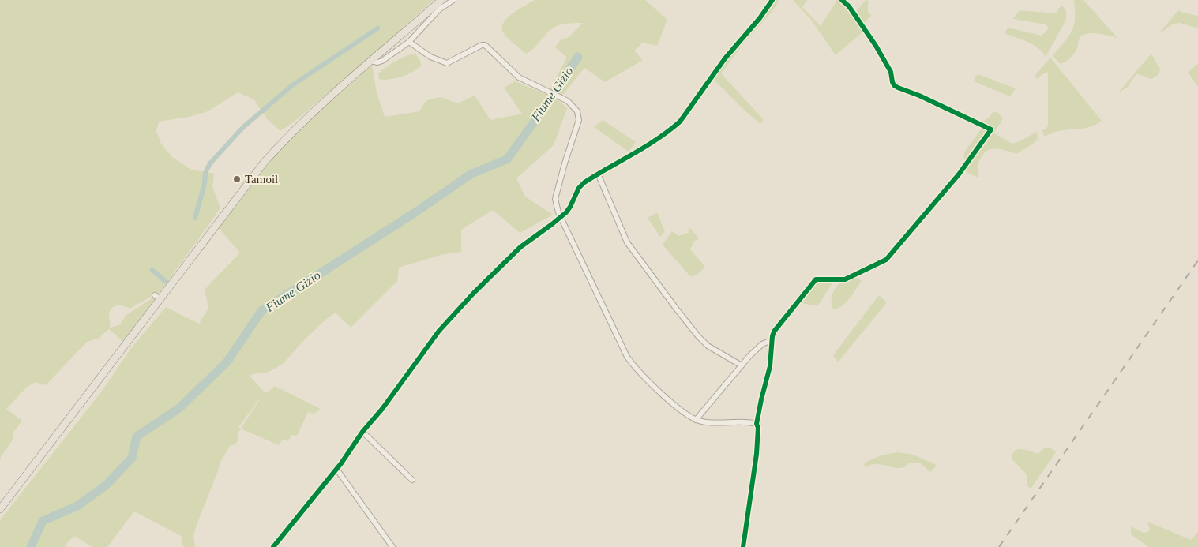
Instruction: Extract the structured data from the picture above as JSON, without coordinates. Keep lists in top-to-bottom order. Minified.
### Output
{"water":["Fiume Gizio"],"places":["Tamoil"]}
